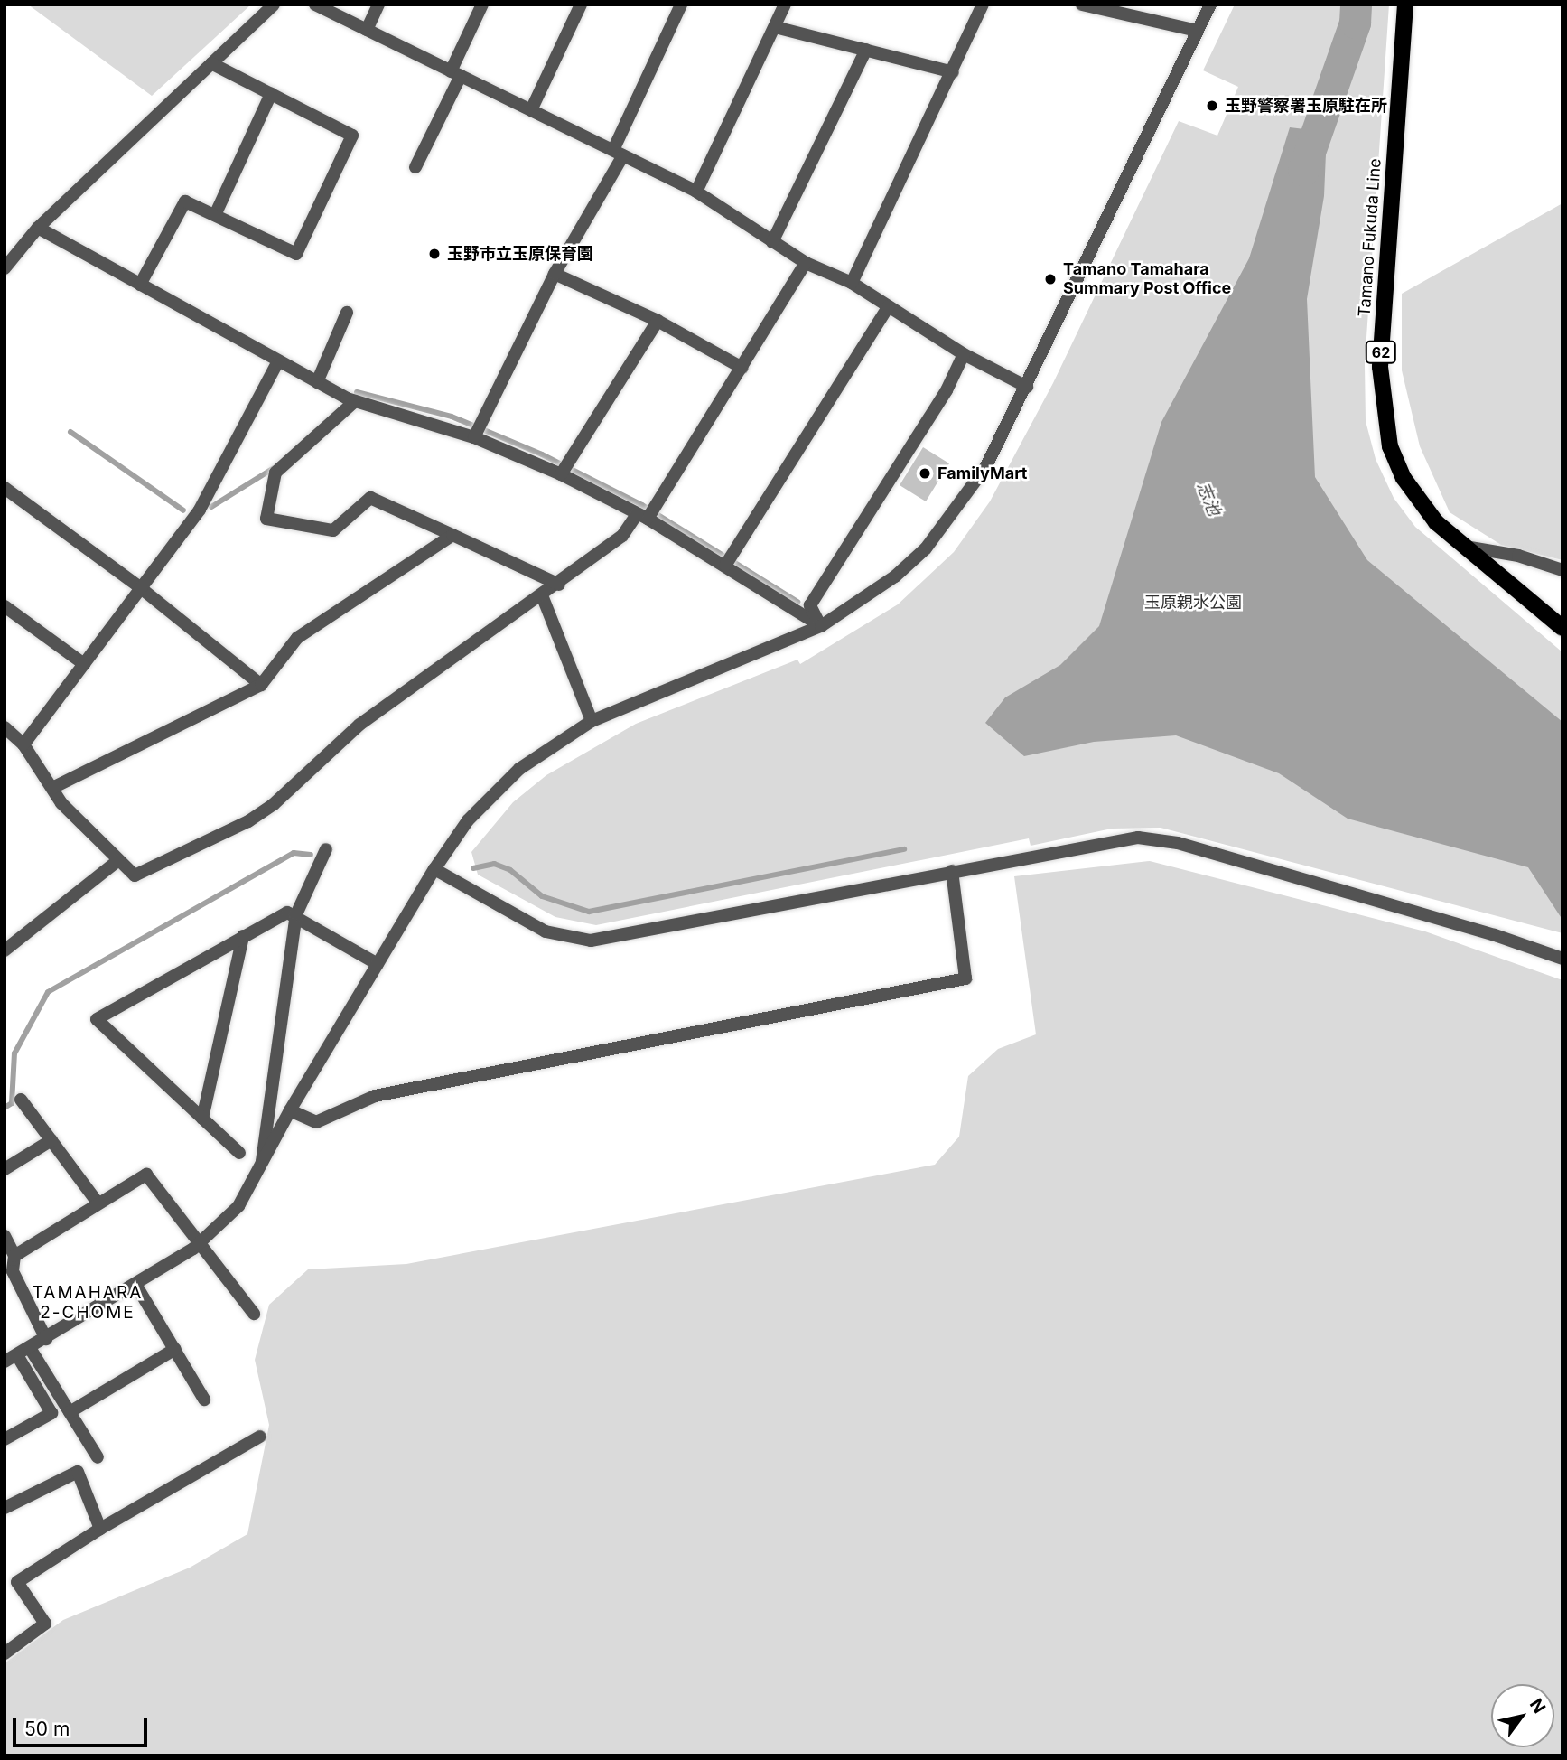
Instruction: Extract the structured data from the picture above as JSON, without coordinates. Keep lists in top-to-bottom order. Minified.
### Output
{"streets":{"main road":["Tamano Fukuda Line","62"]},"districts":["TAMAHARA 2-CHOME"],"water":["志池"],"parks":["玉原親水公園"],"places":["玉野警察署玉原駐在所","玉野市立玉原保育園","Tamano Tamahara Summary Post Office","FamilyMart"],"scale_bar":"50 m","north":"top right"}
